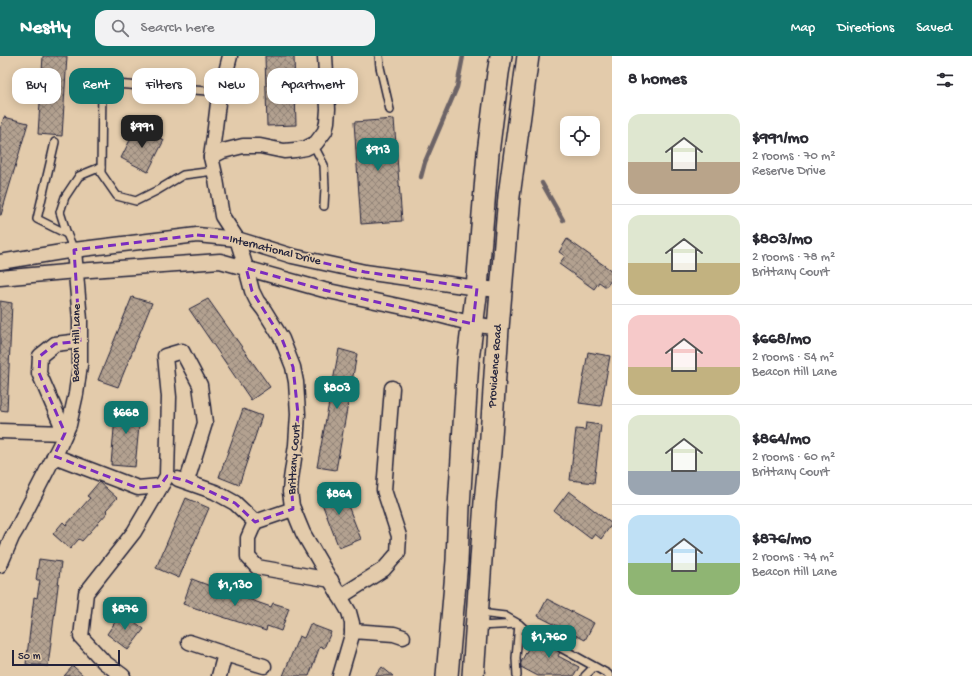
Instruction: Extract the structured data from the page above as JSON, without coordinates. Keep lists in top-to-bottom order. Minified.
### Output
{"streets":{"main road":["Providence Road"],"street":["International Drive","Beacon Hill Lane","Brittany Court"]},"crossings":[["International Drive","Beacon Hill Lane"],["International Drive","Providence Road"],["International Drive","Brittany Court"]],"scale_bar":"50 m","page":{"header":"Nestly","search":"Search here","nav":["Map","Directions","Saved"],"heading":"8 homes","chip":["Buy","Rent","Filters","New","Apartment"],"list":[{"name":"$991/mo","note":"2 rooms · 70 m² · Reserve Drive"},{"name":"$803/mo","note":"2 rooms · 78 m² · Brittany Court"},{"name":"$668/mo","note":"2 rooms · 54 m² · Beacon Hill Lane"},{"name":"$864/mo","note":"2 rooms · 60 m² · Brittany Court"},{"name":"$876/mo","note":"2 rooms · 74 m² · Beacon Hill Lane"}],"price":["$991","$913","$803","$668","$864","$1,130","$876","$1,760"],"scale":"50 m"}}
